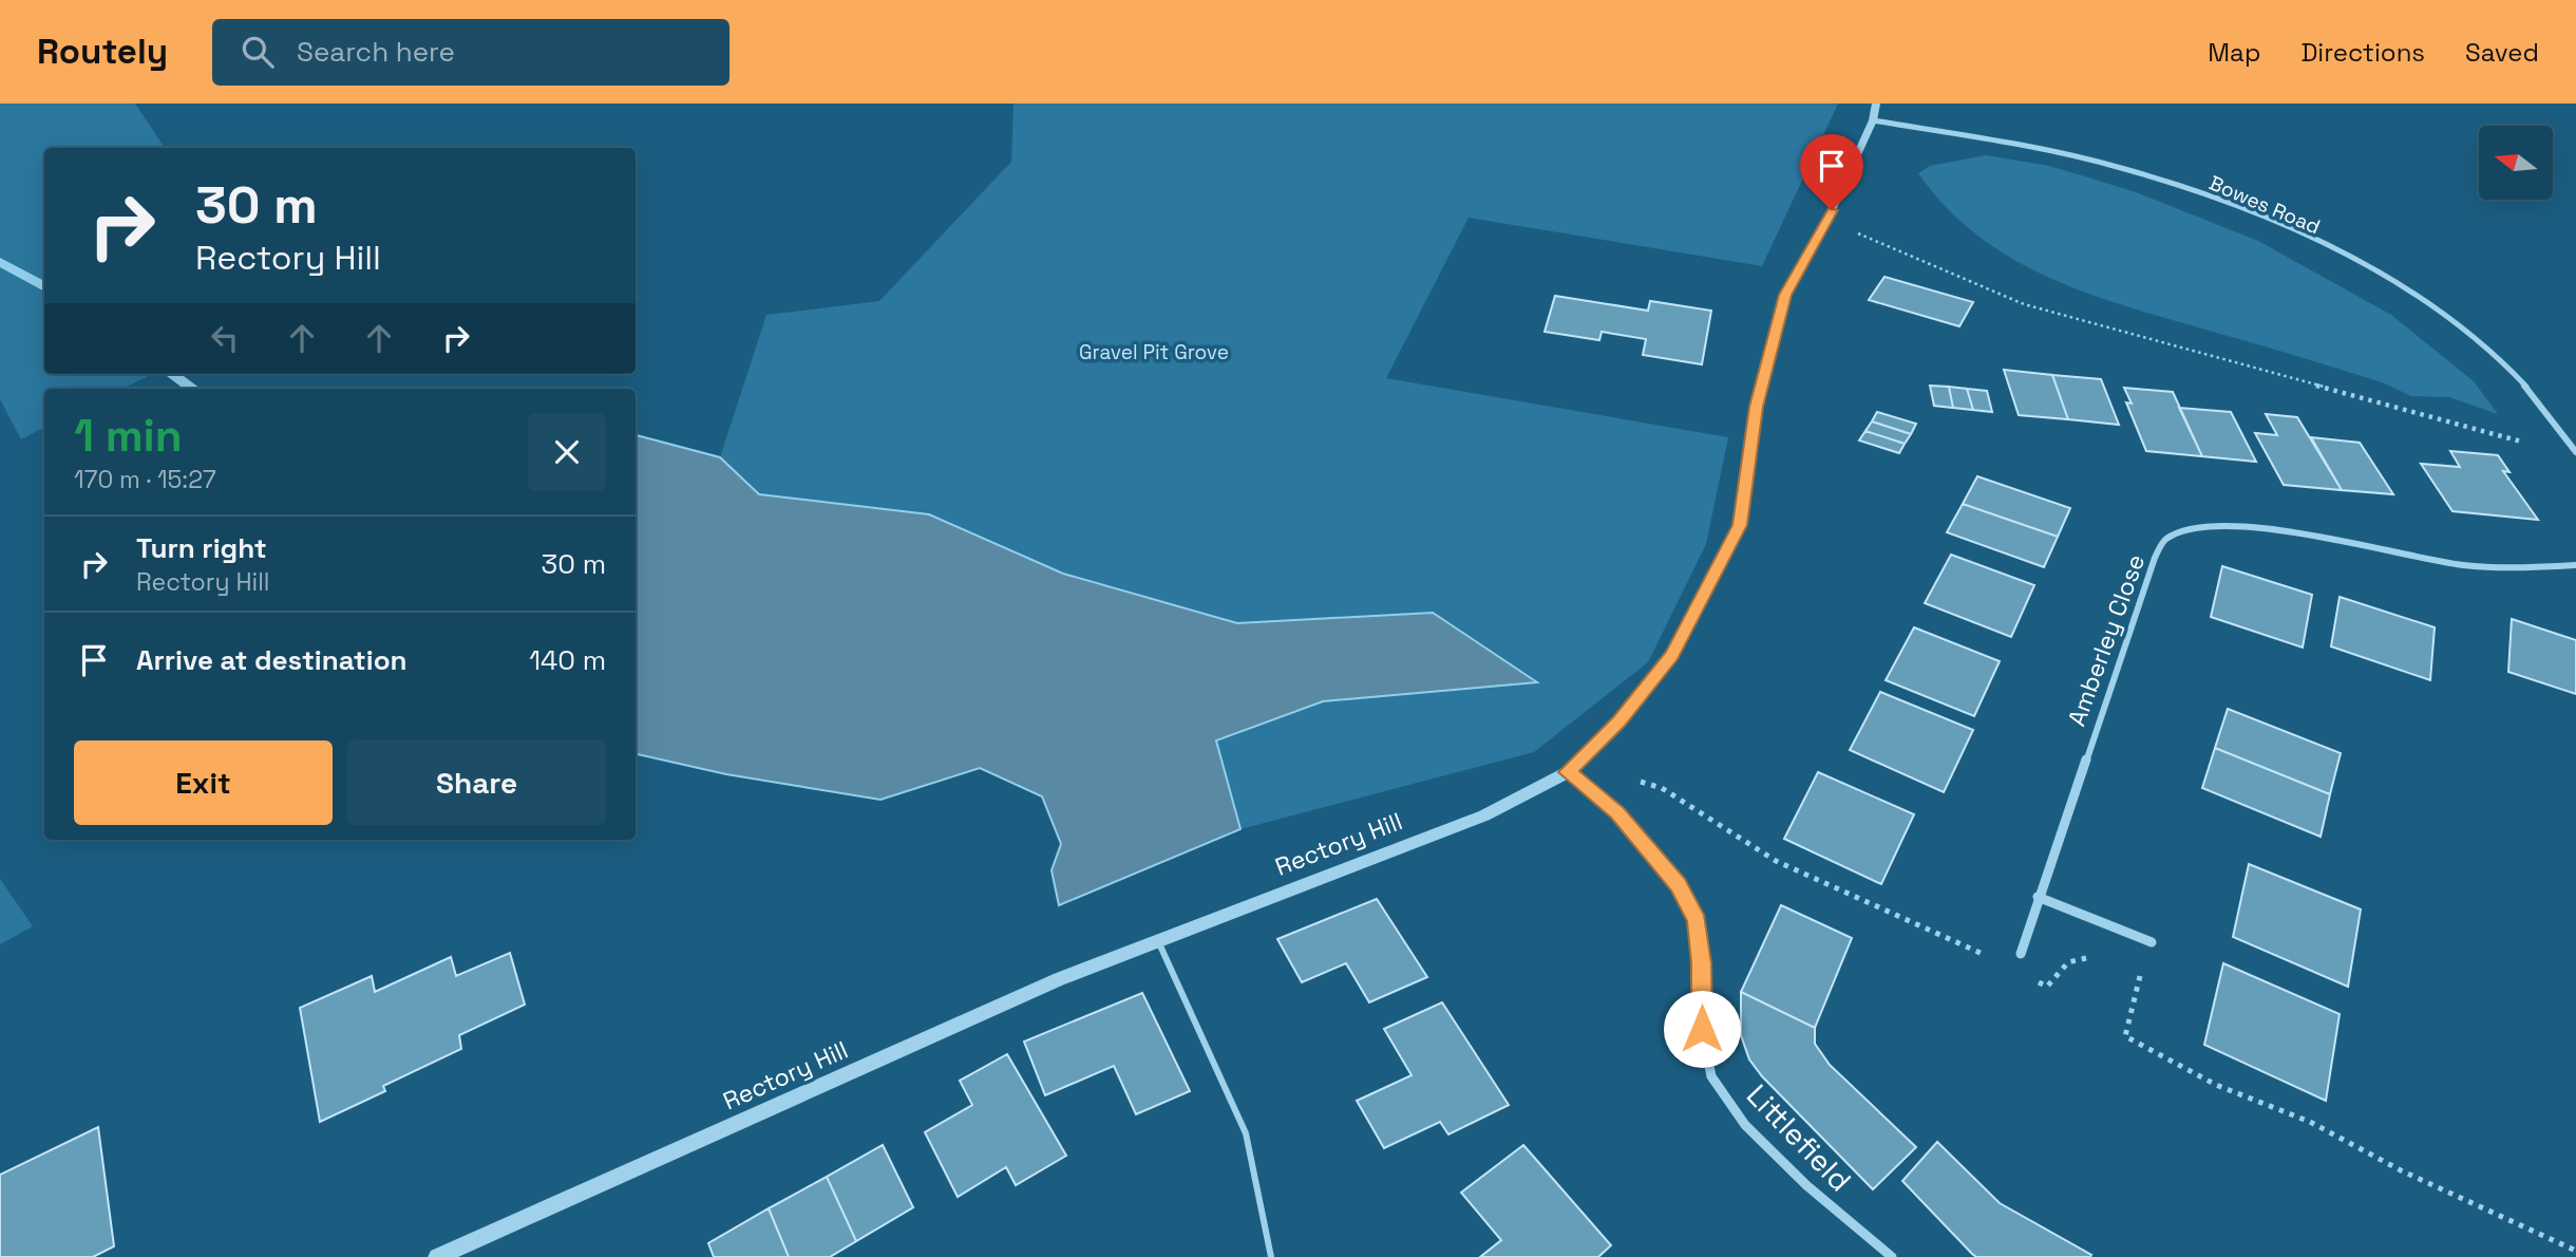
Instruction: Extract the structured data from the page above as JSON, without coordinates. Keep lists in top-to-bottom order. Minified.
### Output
{"streets":{"street":["Bowes Road","Amberley Close","Rectory Hill","Littlefield"]},"crossings":[["Bowes Road","Rectory Hill"],["Rectory Hill","Littlefield"]],"parks":["Gravel Pit Grove"],"north":"left","page":{"header":"Routely","search":"Search here","nav":["Map","Directions","Saved"],"turn":["30 m","Rectory Hill"],"heading":["1 min","170 m · 15:27"],"list":[{"name":"Turn right","note":"Rectory Hill","value":"30 m"},{"name":"Arrive at destination","value":"140 m"}],"buttons":["Exit","Share"]}}
